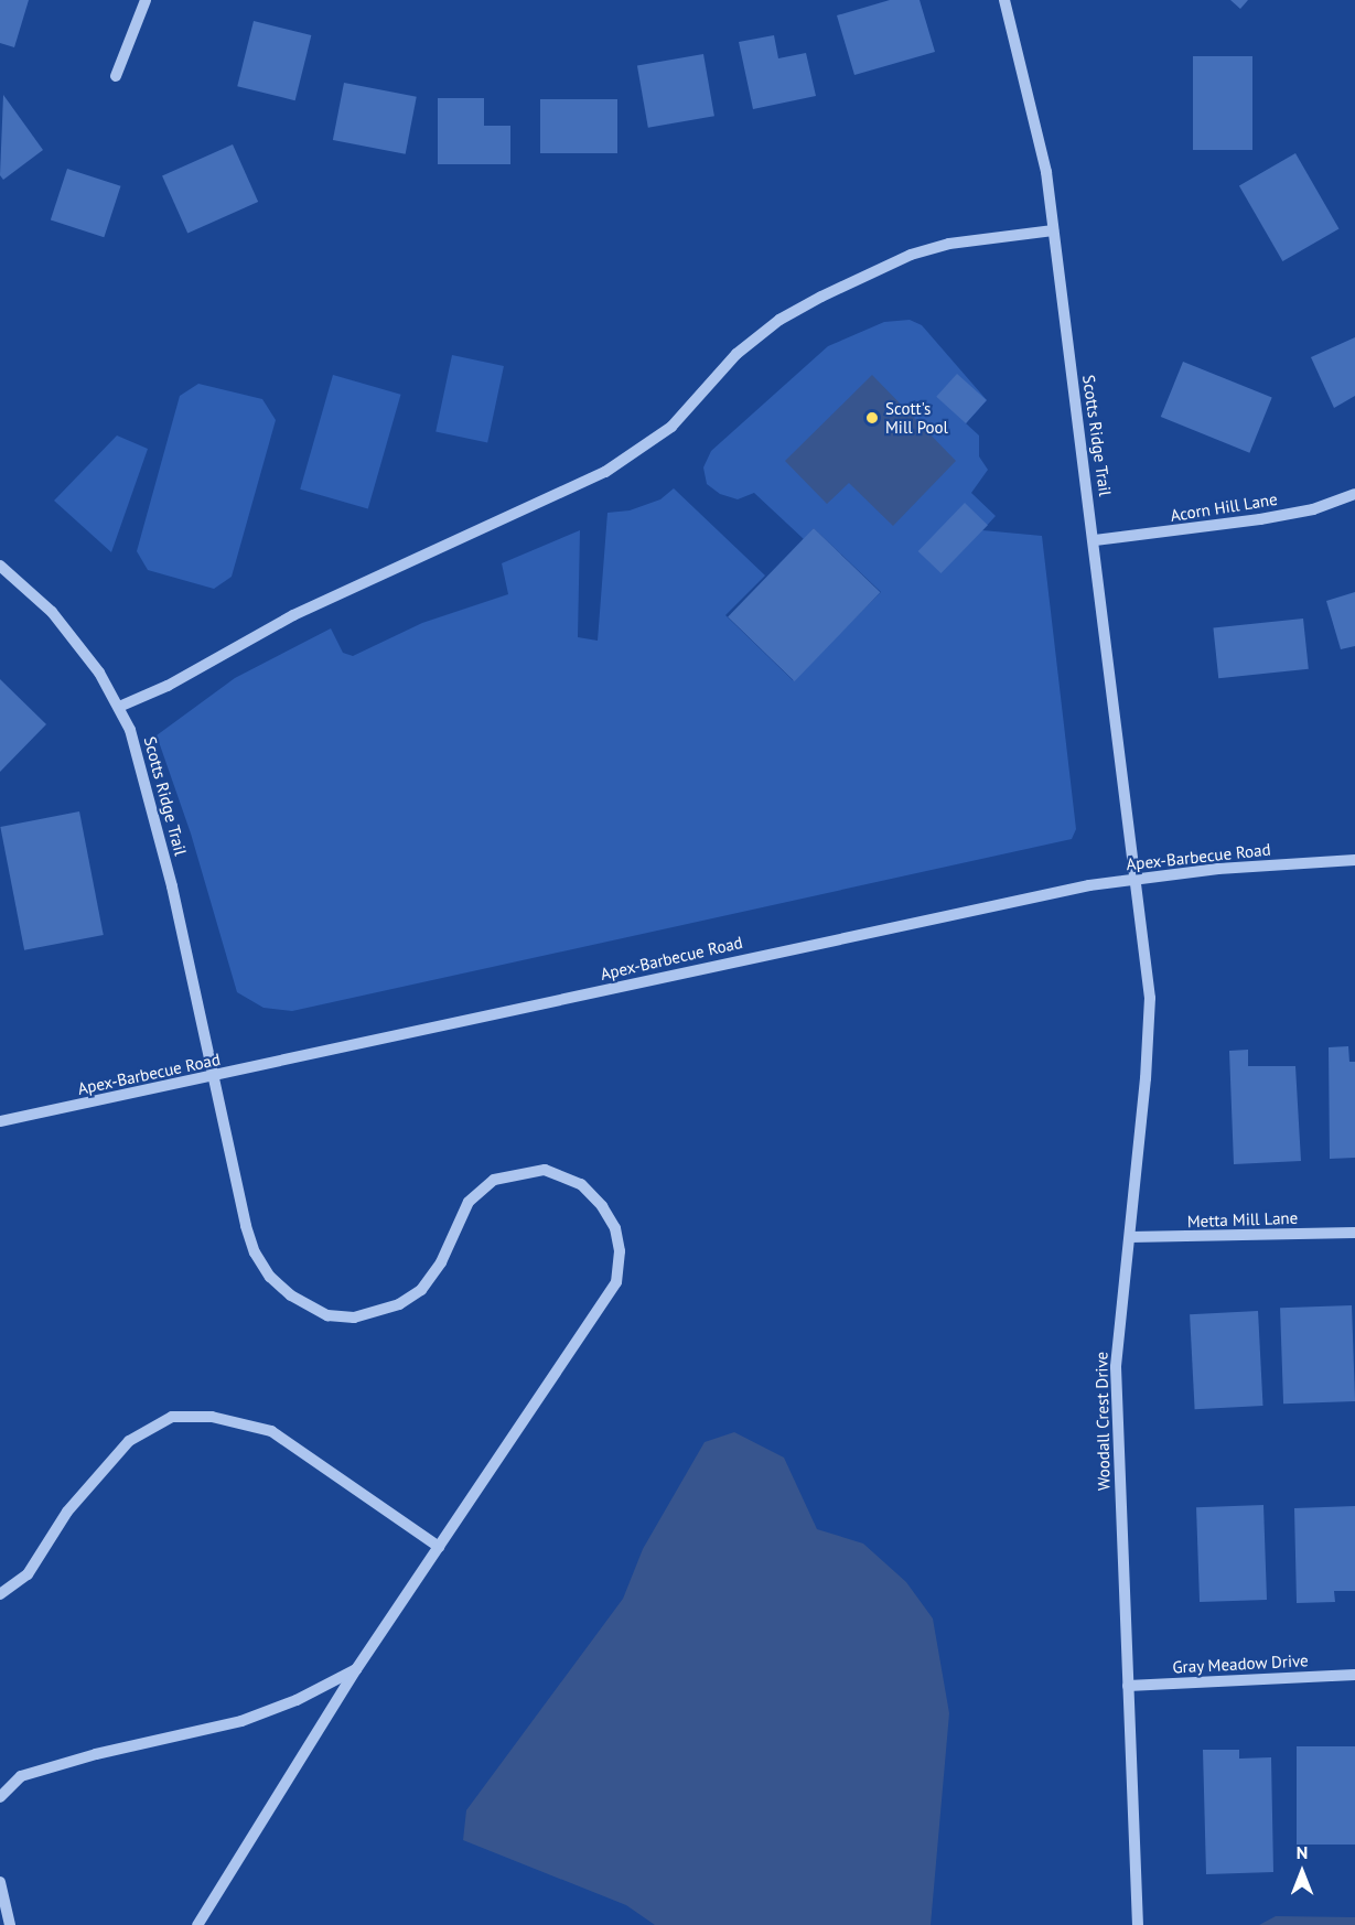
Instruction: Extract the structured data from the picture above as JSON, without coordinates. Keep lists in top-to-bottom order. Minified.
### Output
{"streets":{"street":["Scotts Ridge Trail","Acorn Hill Lane","Apex-Barbecue Road","Metta Mill Lane","Woodall Crest Drive","Gray Meadow Drive"]},"crossings":[["Scotts Ridge Trail","Acorn Hill Lane"],["Scotts Ridge Trail","Apex-Barbecue Road"],["Scotts Ridge Trail","Woodall Crest Drive"],["Apex-Barbecue Road","Woodall Crest Drive"],["Metta Mill Lane","Woodall Crest Drive"],["Woodall Crest Drive","Gray Meadow Drive"]],"places":["Scott's Mill Pool"],"north":"top"}
